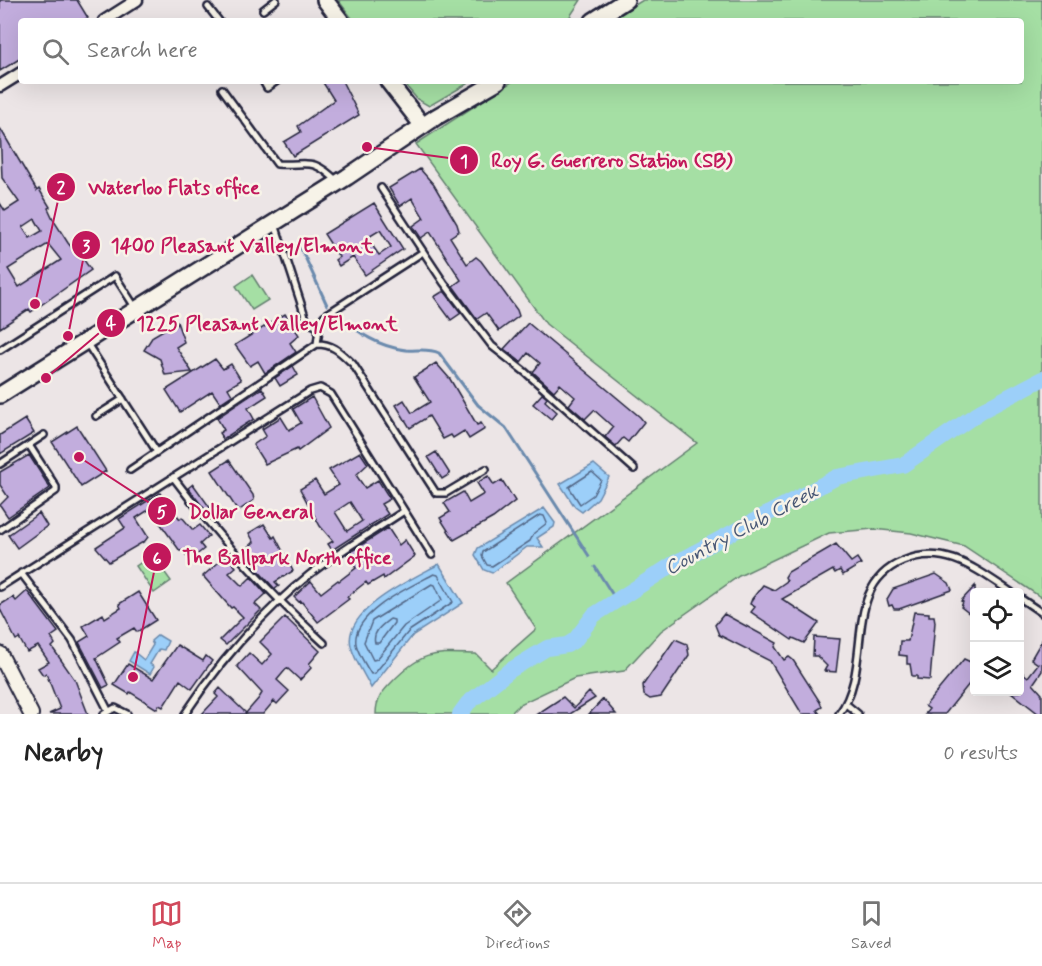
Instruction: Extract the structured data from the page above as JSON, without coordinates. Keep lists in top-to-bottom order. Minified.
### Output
{"water":["Country Club Creek"],"places":["Roy G. Guerrero Station (SB)","Waterloo Flats office","1400 Pleasant Valley/Elmont","1225 Pleasant Valley/Elmont","Dollar General","The Ballpark North office"],"page":{"search":"Search here","heading":["Nearby","0 results"],"nav":["Map","Directions","Saved"]}}
